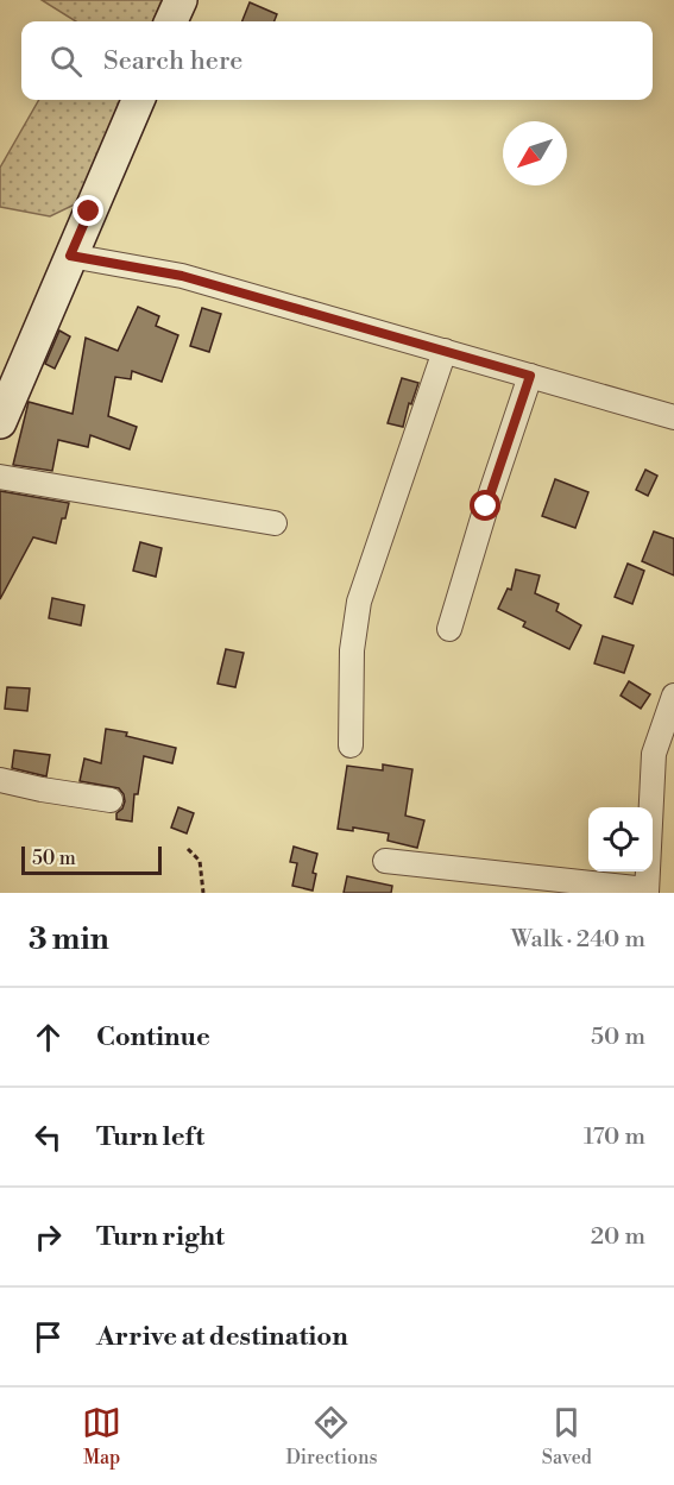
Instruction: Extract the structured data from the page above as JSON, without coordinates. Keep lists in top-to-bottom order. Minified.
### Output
{"scale_bar":"50 m","north":"bottom left","page":{"search":"Search here","scale":"50 m","heading":["3 min","Walk · 240 m"],"list":[["Continue","50 m"],["Turn left","170 m"],["Turn right","20 m"],"Arrive at destination"],"nav":["Map","Directions","Saved"]}}
